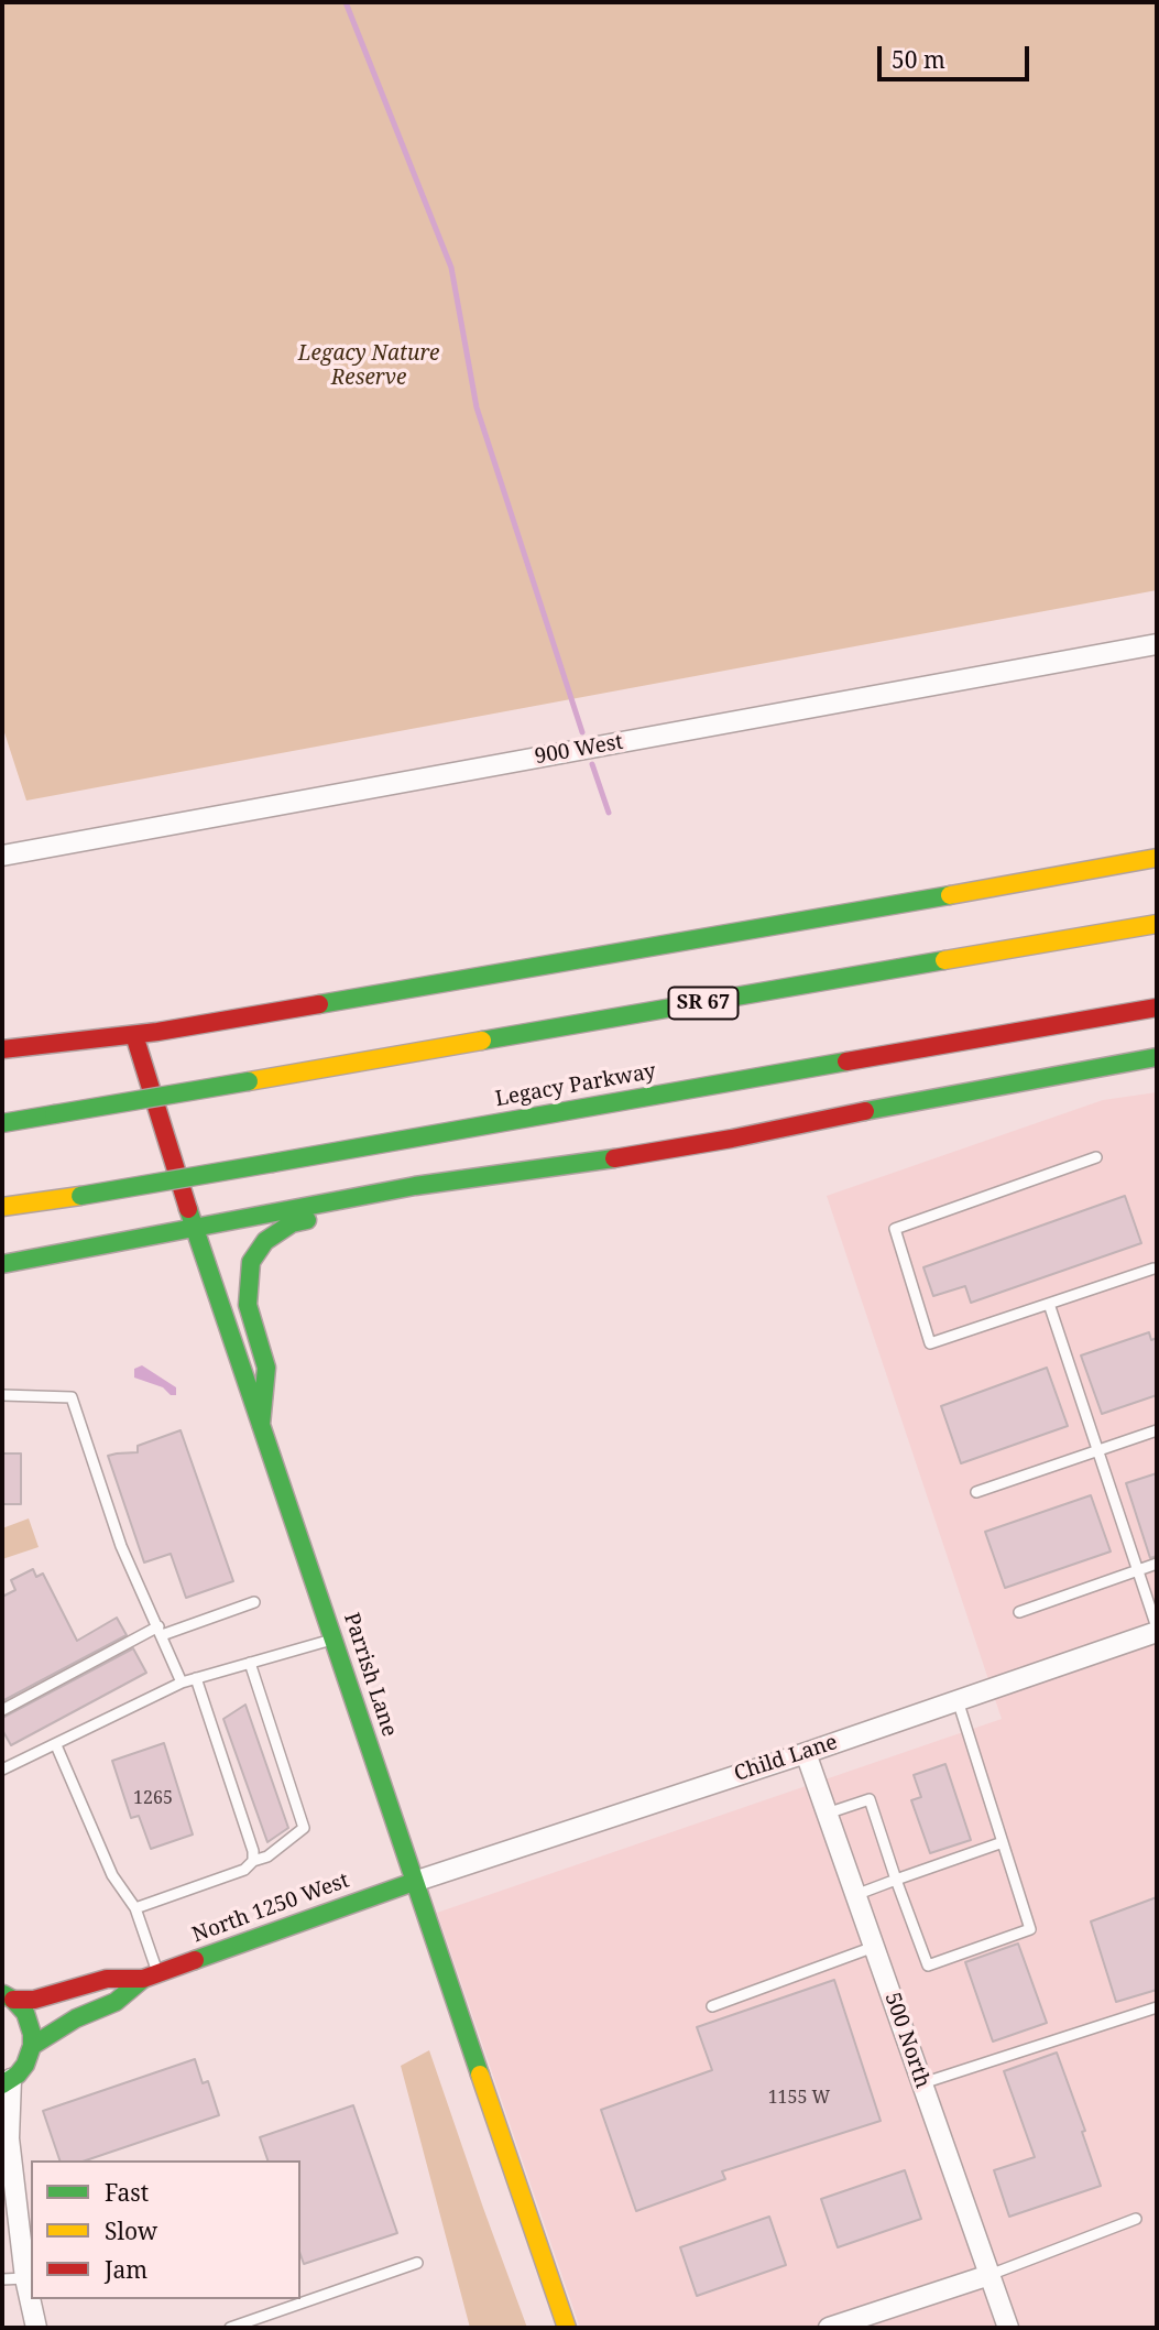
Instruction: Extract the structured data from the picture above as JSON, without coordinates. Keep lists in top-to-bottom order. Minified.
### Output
{"streets":{"main road":["SR 67","Legacy Parkway","Parrish Lane","North 1250 West"],"street":["900 West","Child Lane","500 North"]},"crossings":[["Parrish Lane","Child Lane"],["Parrish Lane","North 1250 West"],["Child Lane","North 1250 West"],["Child Lane","500 North"]],"parks":["Legacy Nature Reserve"],"house_numbers":["1265","1155 W"],"legend":["Fast","Slow","Jam"],"scale_bar":"50 m"}
